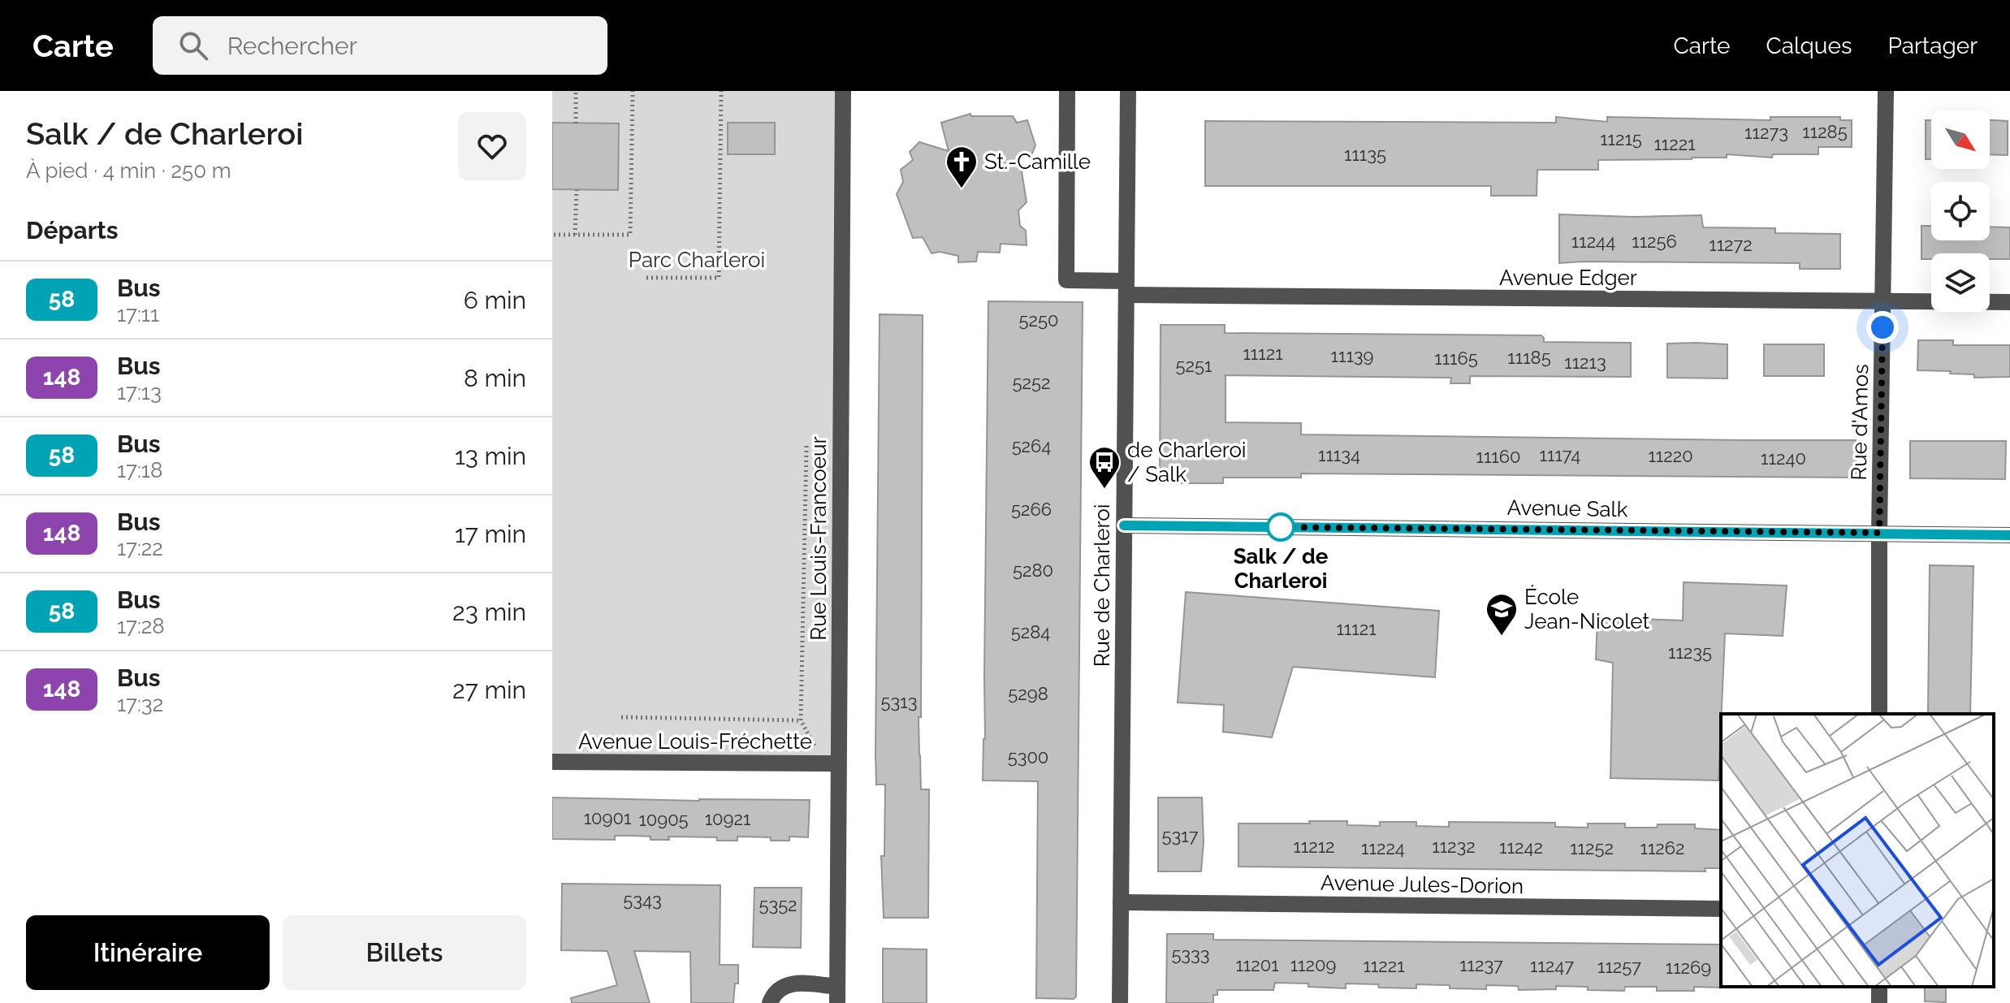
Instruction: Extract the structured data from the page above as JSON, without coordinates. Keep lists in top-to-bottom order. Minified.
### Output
{"streets":{"street":["Avenue Edger","Rue d'Amos","Avenue Salk","Rue Louis-Francoeur","Rue de Charleroi","Avenue Louis-Fréchette","Avenue Jules-Dorion"]},"crossings":[["Avenue Edger","Rue d'Amos"],["Avenue Edger","Rue de Charleroi"],["Rue d'Amos","Avenue Salk"],["Avenue Salk","Rue de Charleroi"],["Rue Louis-Francoeur","Avenue Louis-Fréchette"],["Rue de Charleroi","Avenue Jules-Dorion"]],"parks":["Parc Charleroi"],"places":{"church":["St.-Camille"],"bus stop":["de Charleroi / Salk"],"other":["Salk / de Charleroi"],"school or university":["École Jean-Nicolet"]},"lines":["bus line 58"],"house_numbers":["11285","11273","11215","11221","11135","11244","11256","11272","5250","11121","11139","11185","11165","11213","5251","5252","5264","11134","11174","11220","11160","11240","5266","5280","11121","5284","11235","5298","5313","5300","10901","10921","10905","5317","11212","11232","11242","11224","11252","11262","5343","5352","5333","11201","11209","11237","11221","11247","11257","11269"],"north":"bottom right","page":{"header":"Carte","search":"Rechercher","nav":["Carte","Calques","Partager"],"heading":[["Salk / de Charleroi","À pied · 4 min · 250 m"],"Départs"],"list":[{"mark":"58","name":"Bus","note":"17:11","value":"6 min"},{"mark":"148","name":"Bus","note":"17:13","value":"8 min"},{"mark":"58","name":"Bus","note":"17:18","value":"13 min"},{"mark":"148","name":"Bus","note":"17:22","value":"17 min"},{"mark":"58","name":"Bus","note":"17:28","value":"23 min"},{"mark":"148","name":"Bus","note":"17:32","value":"27 min"}],"buttons":["Itinéraire","Billets"]}}
